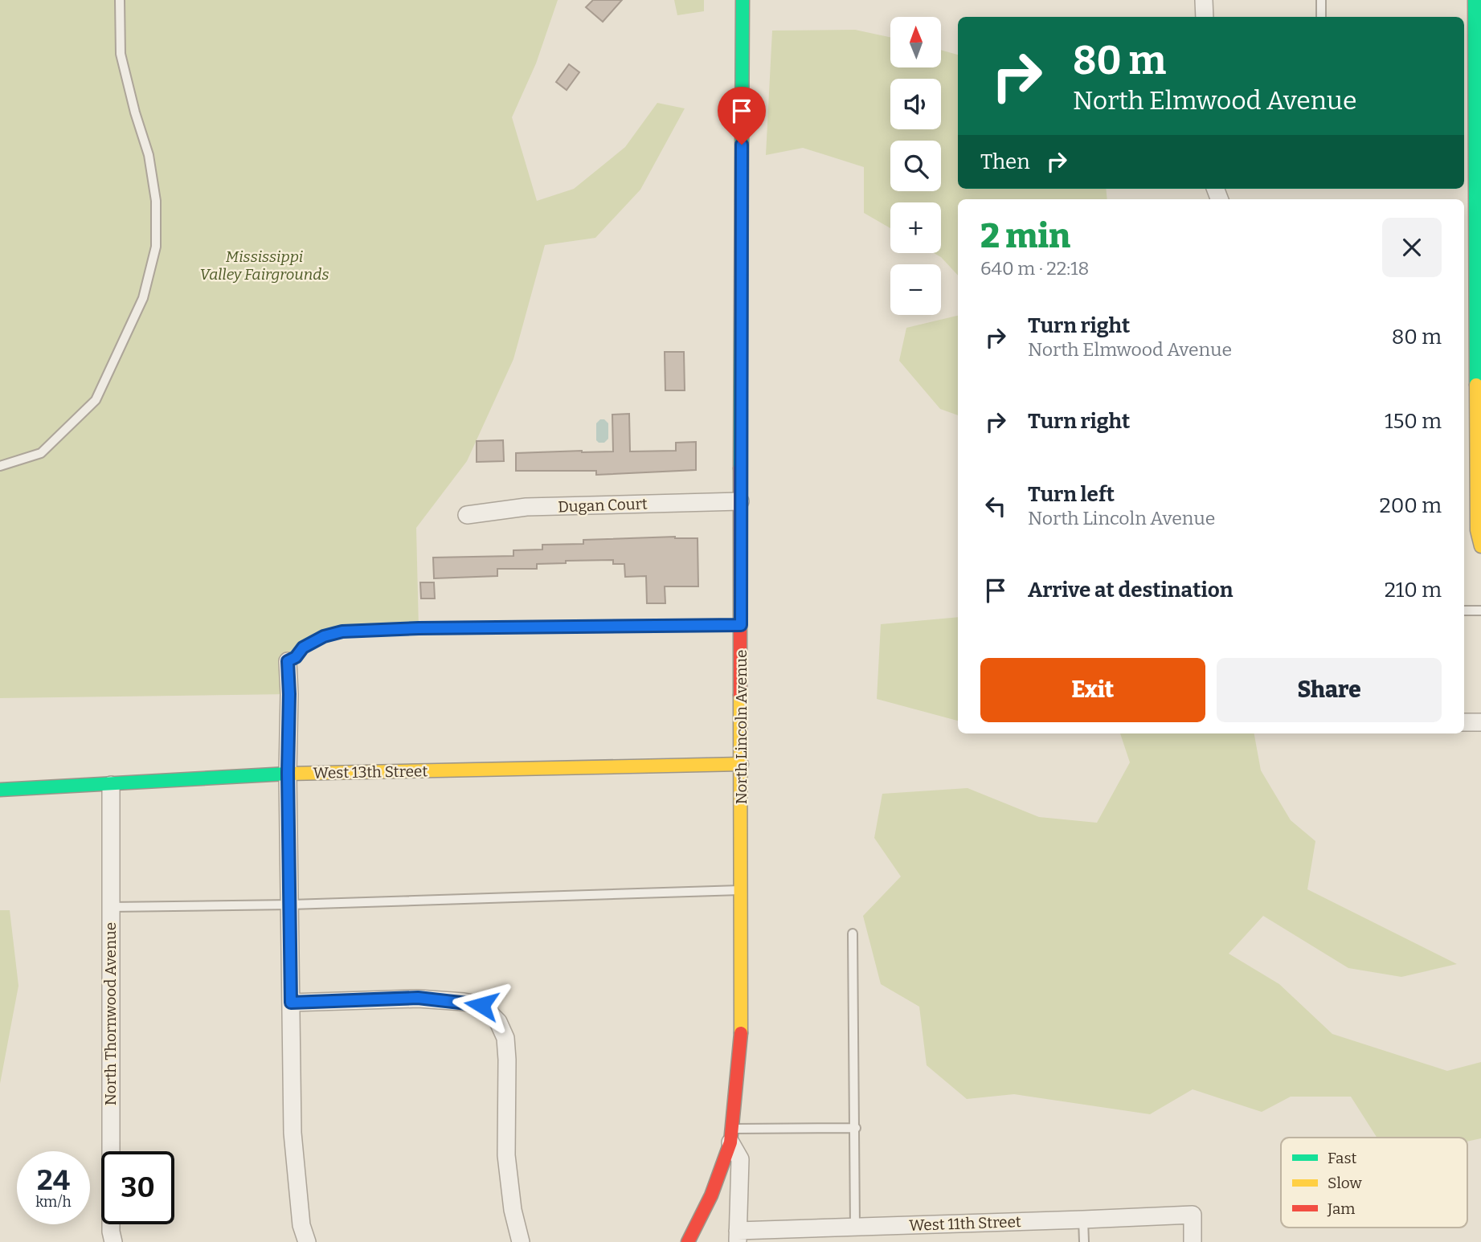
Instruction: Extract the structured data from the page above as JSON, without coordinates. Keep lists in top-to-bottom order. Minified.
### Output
{"streets":{"street":["Dugan Court","North Lincoln Avenue","West 13th Street","North Thornwood Avenue","West 11th Street"]},"crossings":[["Dugan Court","North Lincoln Avenue"],["North Lincoln Avenue","West 13th Street"],["West 13th Street","North Thornwood Avenue"]],"parks":["Mississippi Valley Fairgrounds"],"legend":["Fast","Slow","Jam"],"north":"top","page":{"map_buttons":["+","−"],"turn":["80 m","North Elmwood Avenue"],"then":"Then","heading":["2 min","640 m · 22:18"],"list":[{"name":"Turn right","note":"North Elmwood Avenue","value":"80 m"},{"name":"Turn right","value":"150 m"},{"name":"Turn left","note":"North Lincoln Avenue","value":"200 m"},{"name":"Arrive at destination","value":"210 m"}],"buttons":["Exit","Share"],"speed":"24 km/h","limit":"30"}}
